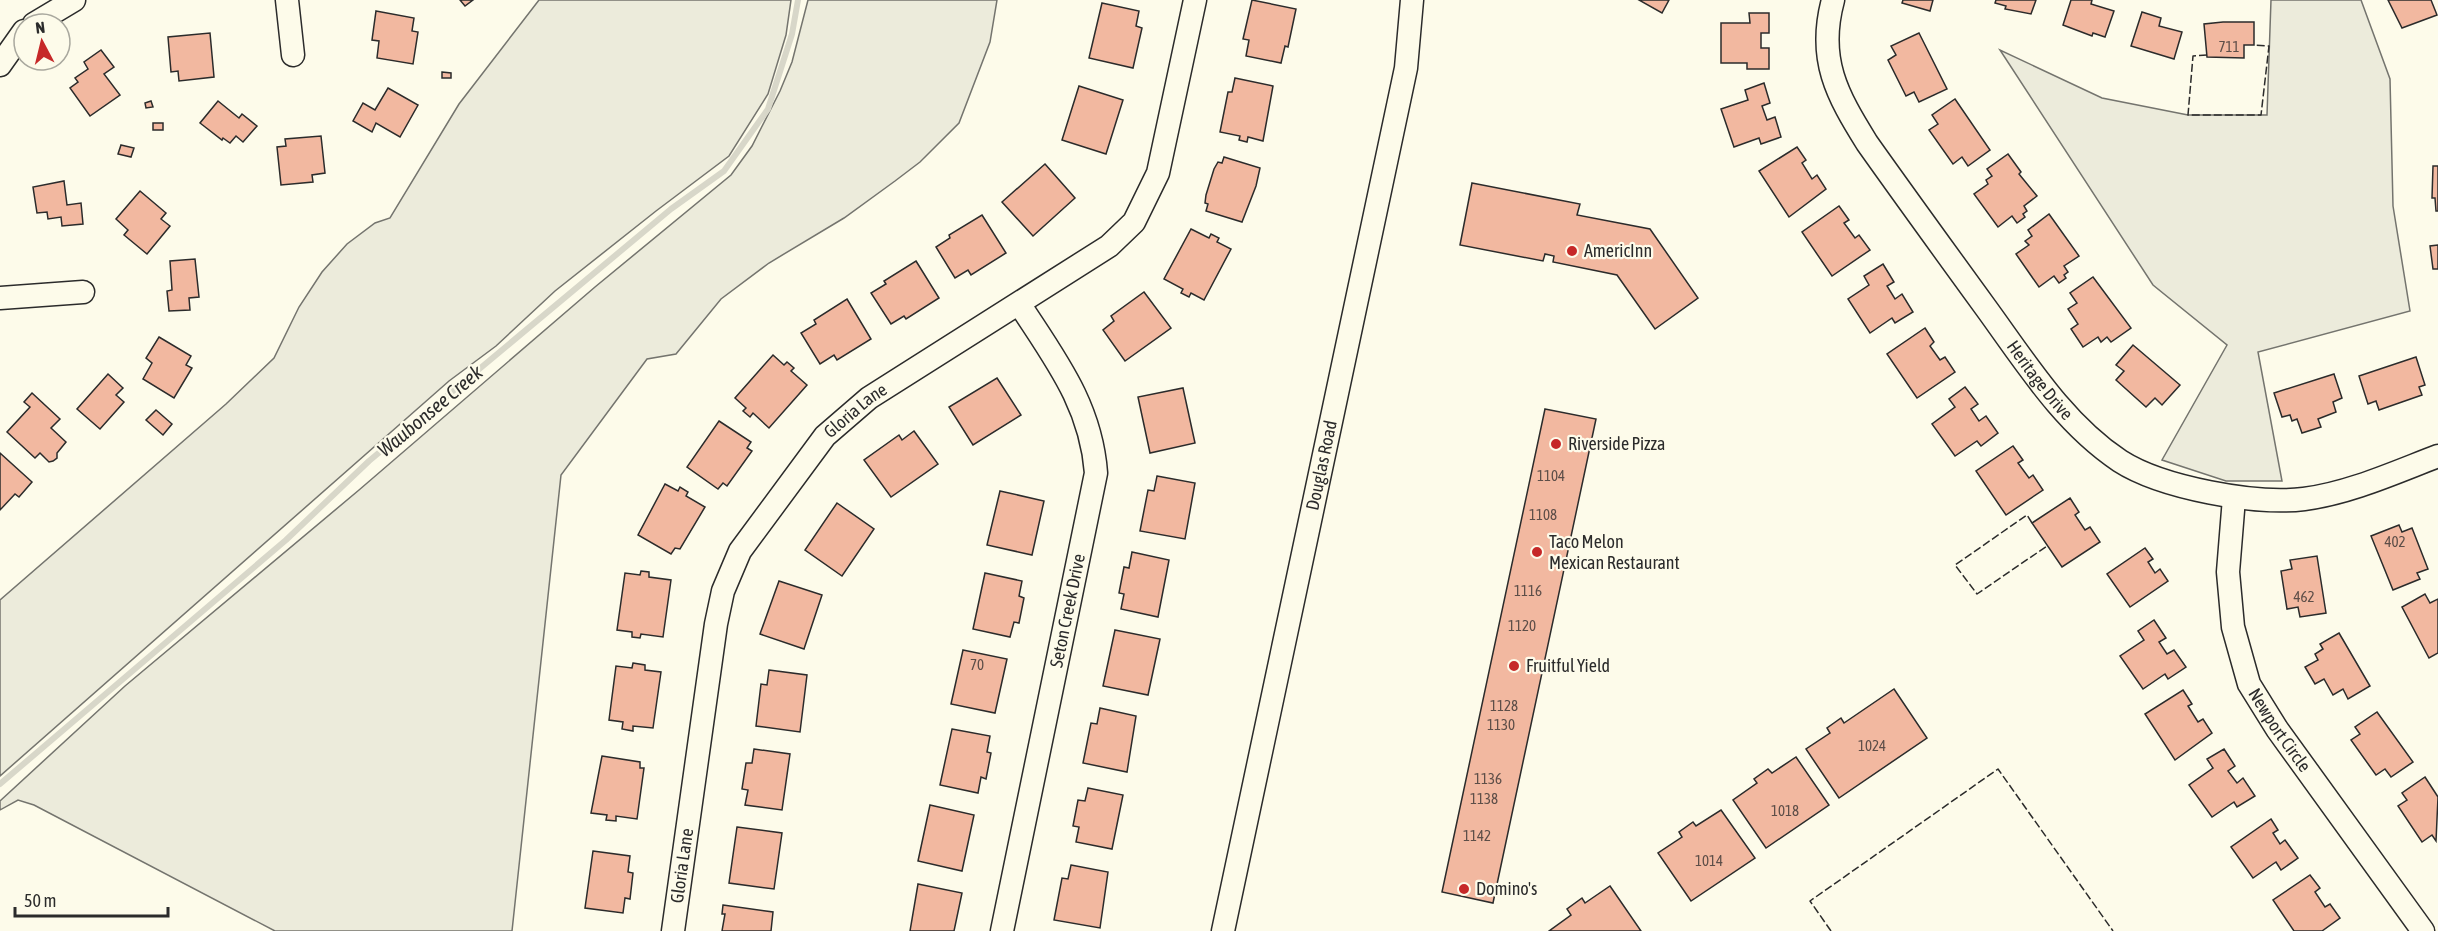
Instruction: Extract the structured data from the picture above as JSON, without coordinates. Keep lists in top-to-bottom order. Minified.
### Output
{"streets":{"street":["Heritage Drive","Gloria Lane","Douglas Road","Seton Creek Drive","Newport Circle"]},"crossings":[["Heritage Drive","Newport Circle"],["Gloria Lane","Seton Creek Drive"]],"water":["Waubonsee Creek"],"places":["AmericInn","Riverside Pizza","Taco Melon Mexican Restaurant","Fruitful Yield","Domino's"],"house_numbers":["711","1104","1108","402","1116","462","1120","70","1128","1130","1024","1136","1138","1018","1142","1014"],"scale_bar":"50 m","north":"top"}
